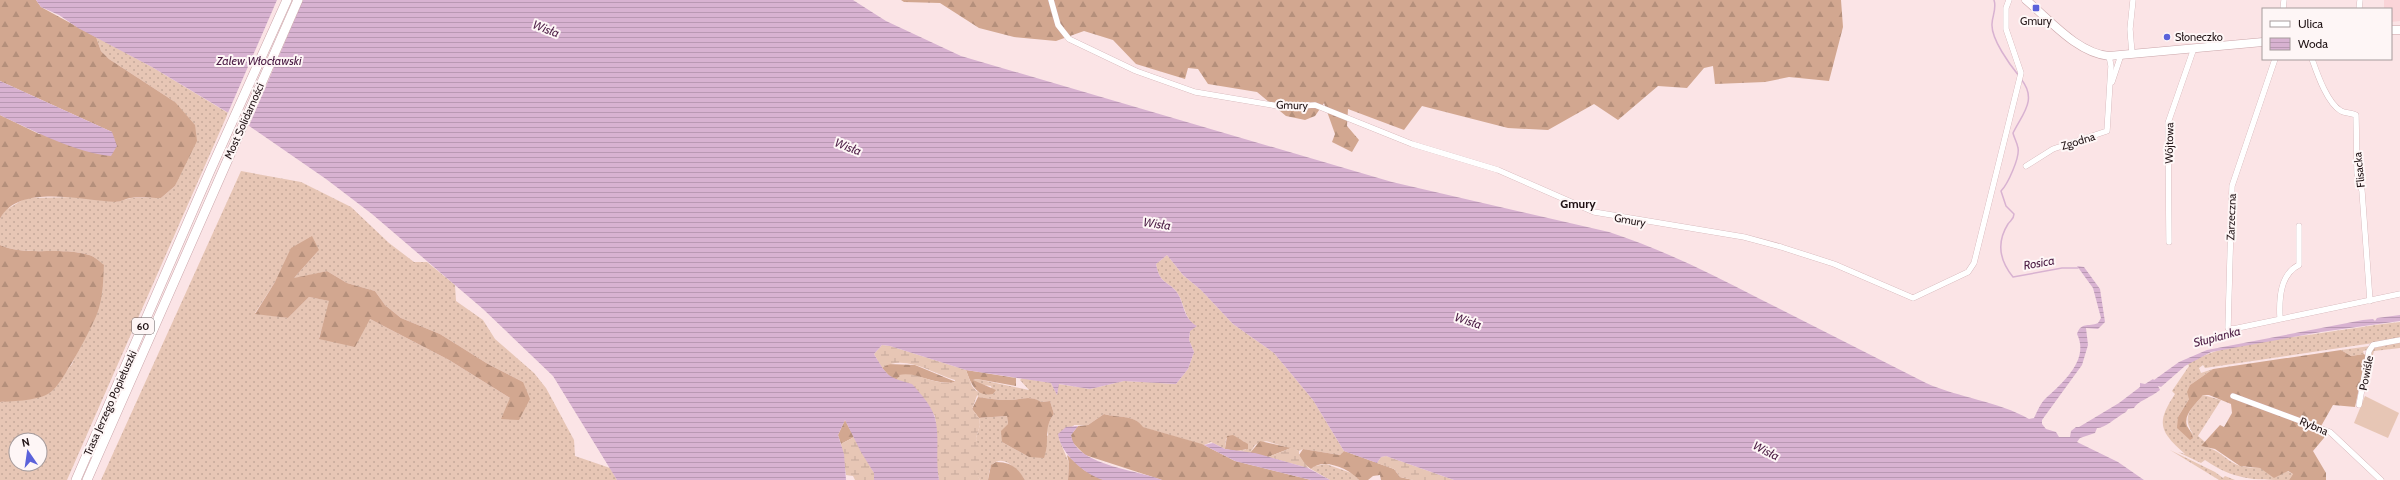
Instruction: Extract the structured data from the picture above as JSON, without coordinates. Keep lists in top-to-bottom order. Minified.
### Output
{"streets":{"main road":["Most Solidarności","60","Trasa Jerzego Popiełuszki"],"street":["Gmury","Zgodna","Wójtowa","Flisacka","Zarzeczna","Powiśle","Rybna"]},"crossings":[["Most Solidarności","Trasa Jerzego Popiełuszki"],["Flisacka","Zarzeczna"]],"districts":["Gmury"],"water":["Wisła","Zalew Włocławski","Rosica","Słupianka"],"places":{"transit":["Gmury"],"other":["Słoneczko"]},"legend":["Ulica","Woda"],"north":"top"}
